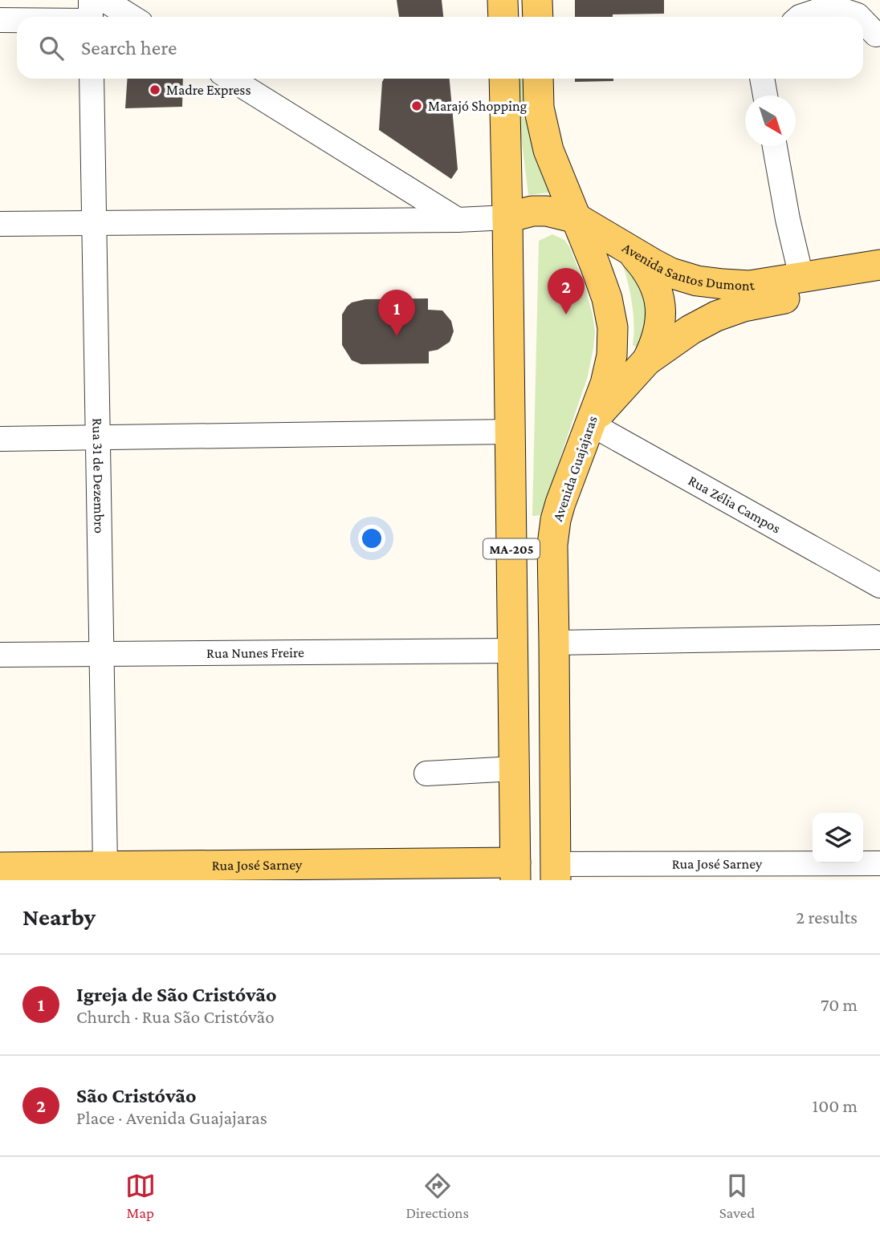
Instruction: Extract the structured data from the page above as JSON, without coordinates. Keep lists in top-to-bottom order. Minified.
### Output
{"streets":{"main road":["Avenida Santos Dumont","Avenida Guajajaras","MA-205","Rua José Sarney"],"street":["Rua 31 de Dezembro","Rua Zélia Campos","Rua Nunes Freire"]},"crossings":[["Avenida Santos Dumont","Avenida Guajajaras"],["Avenida Santos Dumont","Rua Zélia Campos"],["Avenida Santos Dumont","MA-205"],["Avenida Guajajaras","Rua Zélia Campos"],["Avenida Guajajaras","Rua José Sarney"],["Rua 31 de Dezembro","Rua Nunes Freire"],["Rua 31 de Dezembro","Rua José Sarney"],["MA-205","Rua Nunes Freire"],["MA-205","Rua José Sarney"]],"places":["Madre Express","Marajó Shopping"],"north":"bottom right","page":{"search":"Search here","pins":["2","1"],"heading":["Nearby","2 results"],"list":[{"mark":"1","name":"Igreja de São Cristóvão","note":"Church · Rua São Cristóvão","value":"70 m"},{"mark":"2","name":"São Cristóvão","note":"Place · Avenida Guajajaras","value":"100 m"}],"nav":["Map","Directions","Saved"]}}
